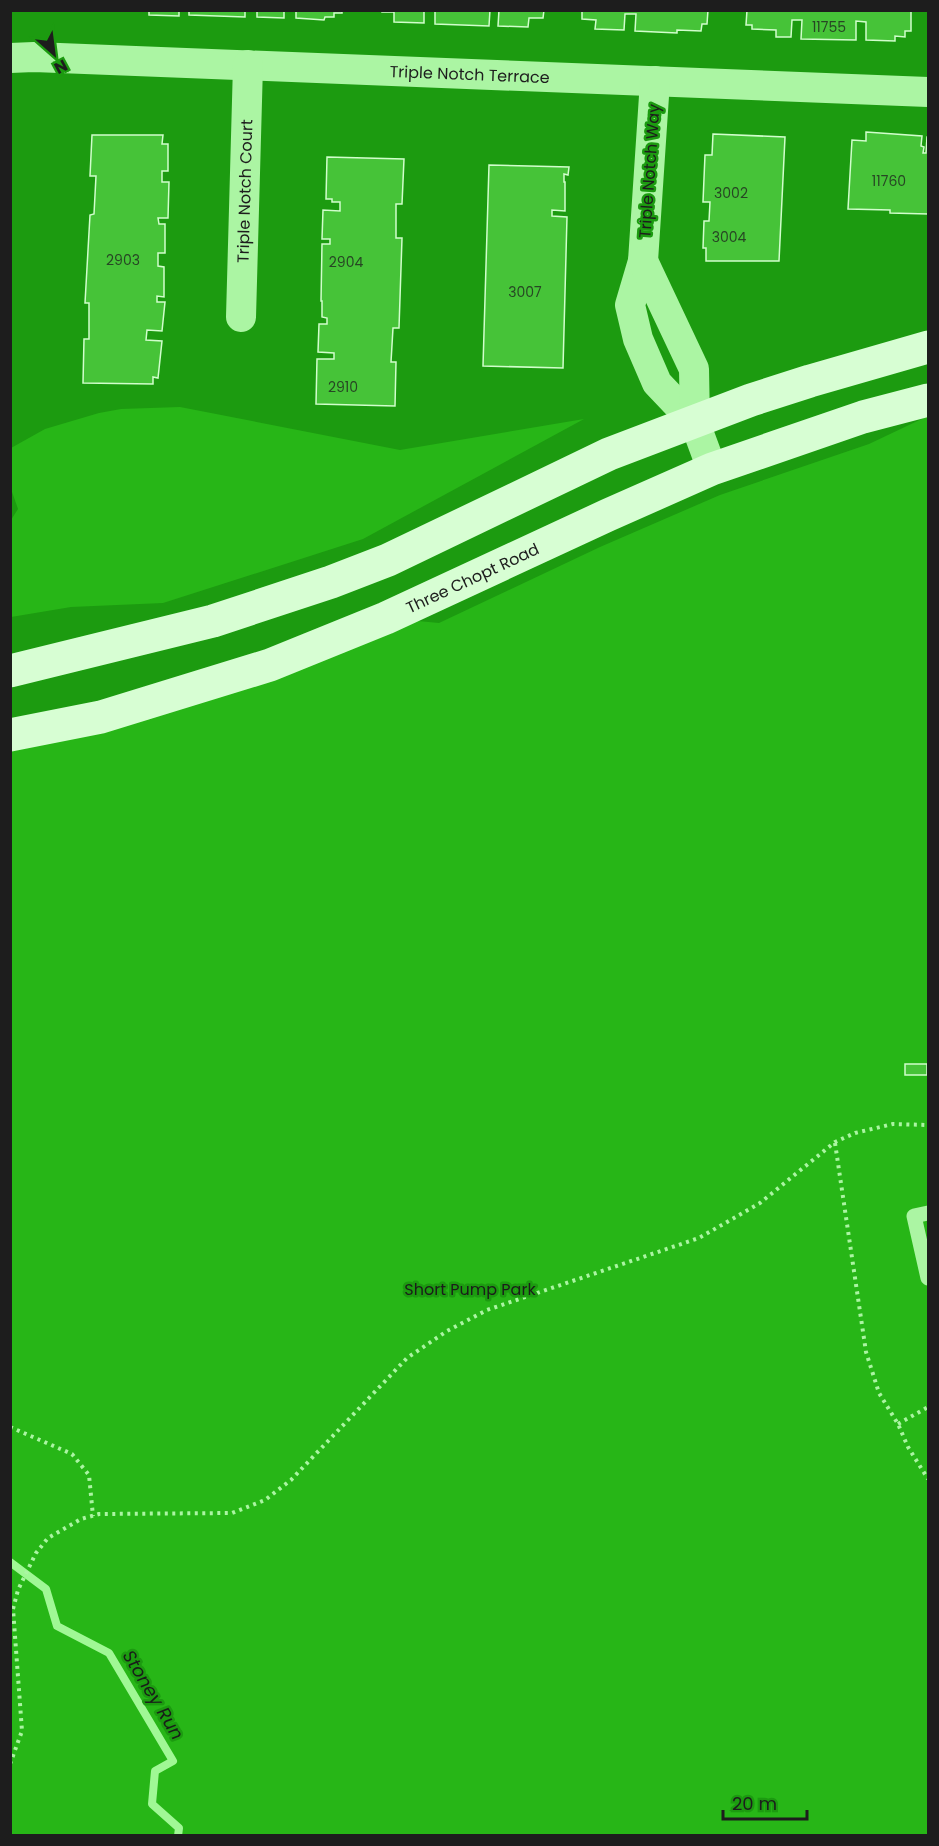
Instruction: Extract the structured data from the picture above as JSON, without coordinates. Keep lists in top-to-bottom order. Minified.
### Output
{"streets":{"main road":["Three Chopt Road"],"street":["Triple Notch Terrace","Triple Notch Way","Triple Notch Court"]},"crossings":[["Triple Notch Terrace","Triple Notch Way"],["Triple Notch Terrace","Triple Notch Court"],["Triple Notch Way","Three Chopt Road"]],"water":["Stoney Run"],"parks":["Short Pump Park"],"house_numbers":["11755","11760","3002","3004","2903","2904","3007","2910"],"scale_bar":"20 m","north":"bottom right"}
